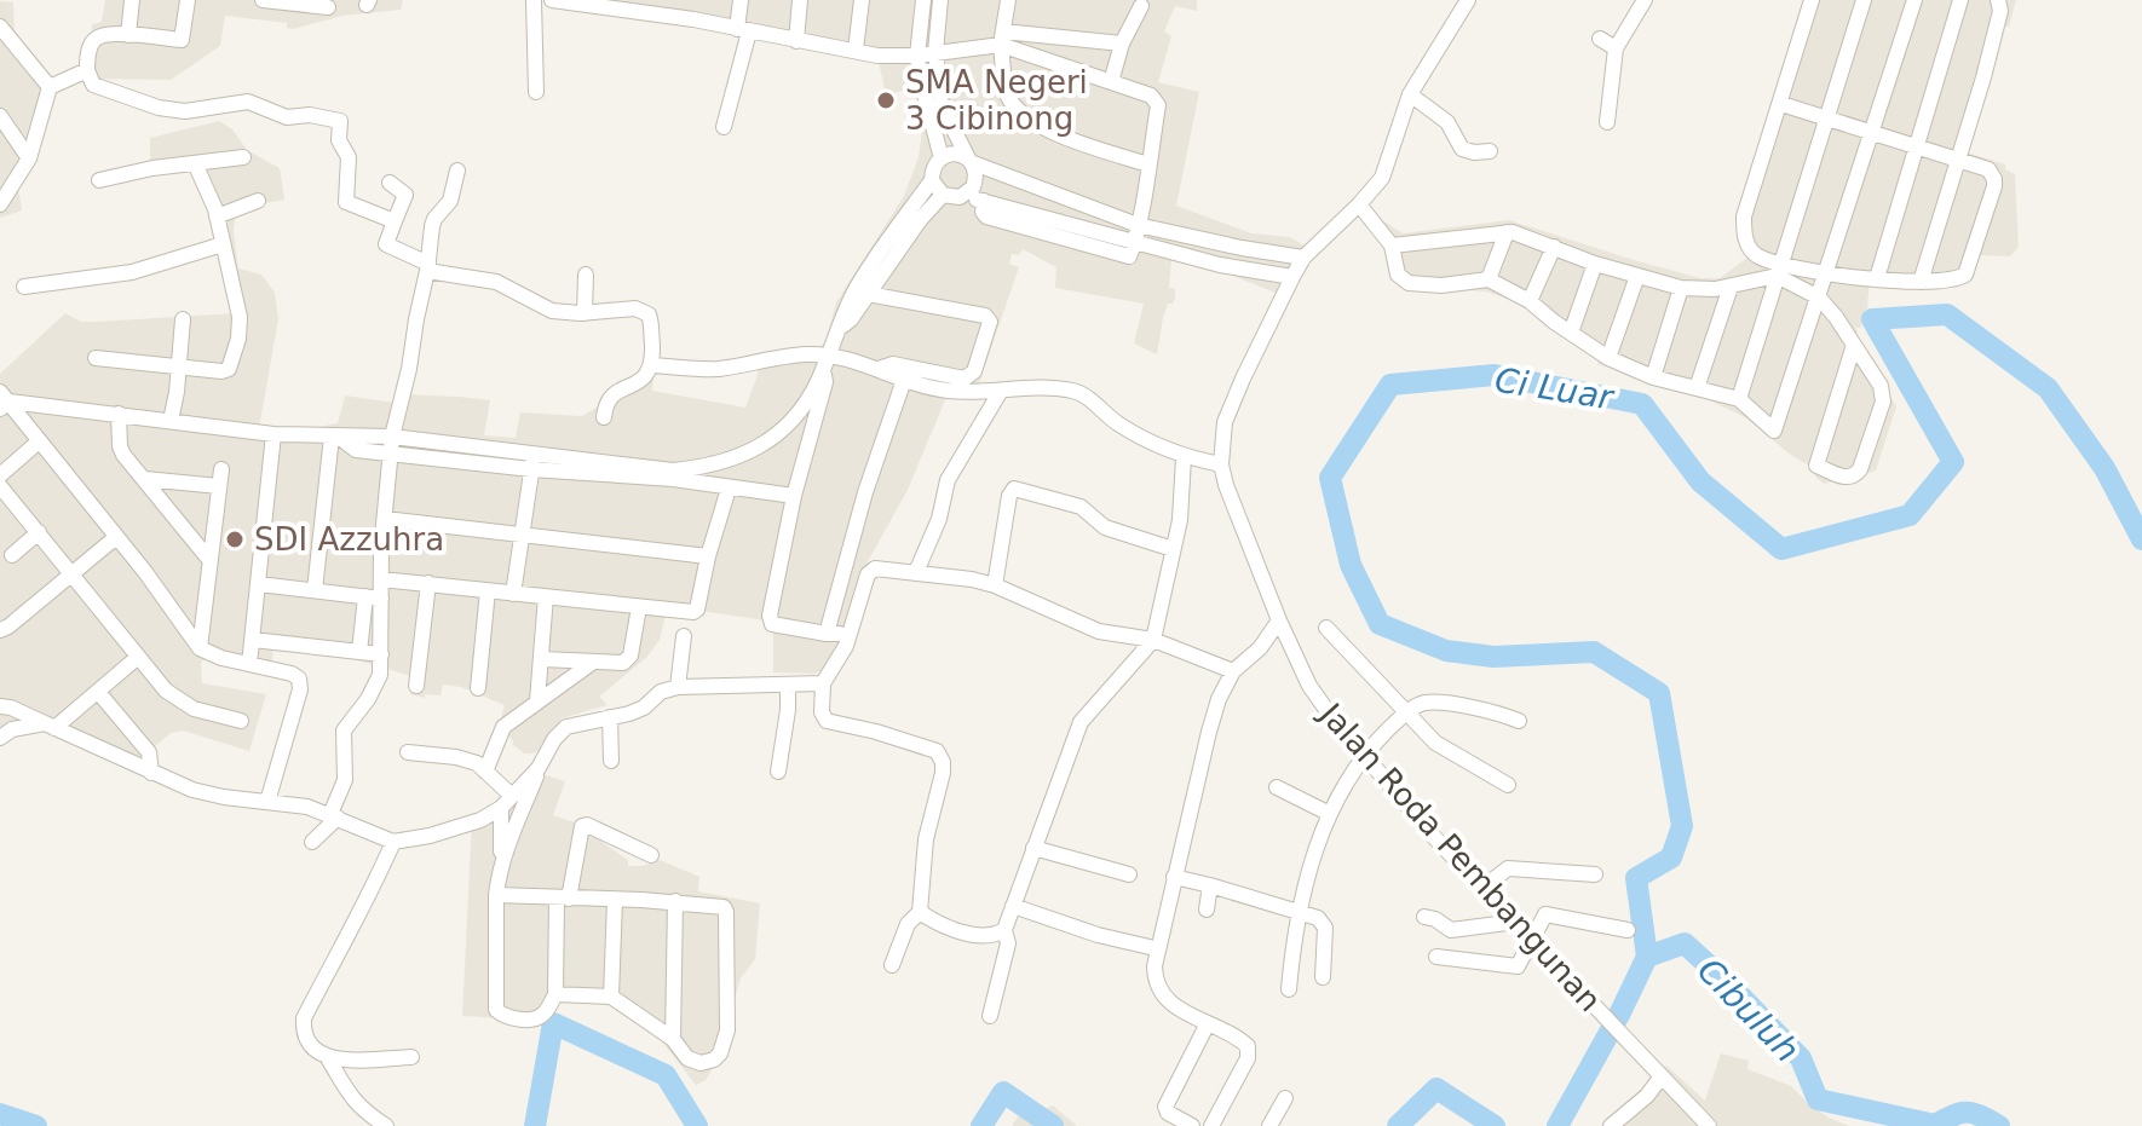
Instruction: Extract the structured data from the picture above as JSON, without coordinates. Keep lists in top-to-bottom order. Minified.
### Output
{"streets":{"street":["Jalan Roda Pembangunan"]},"water":["Ci Luar","Cibuluh"],"places":["SMA Negeri 3 Cibinong","SDI Azzuhra"]}
